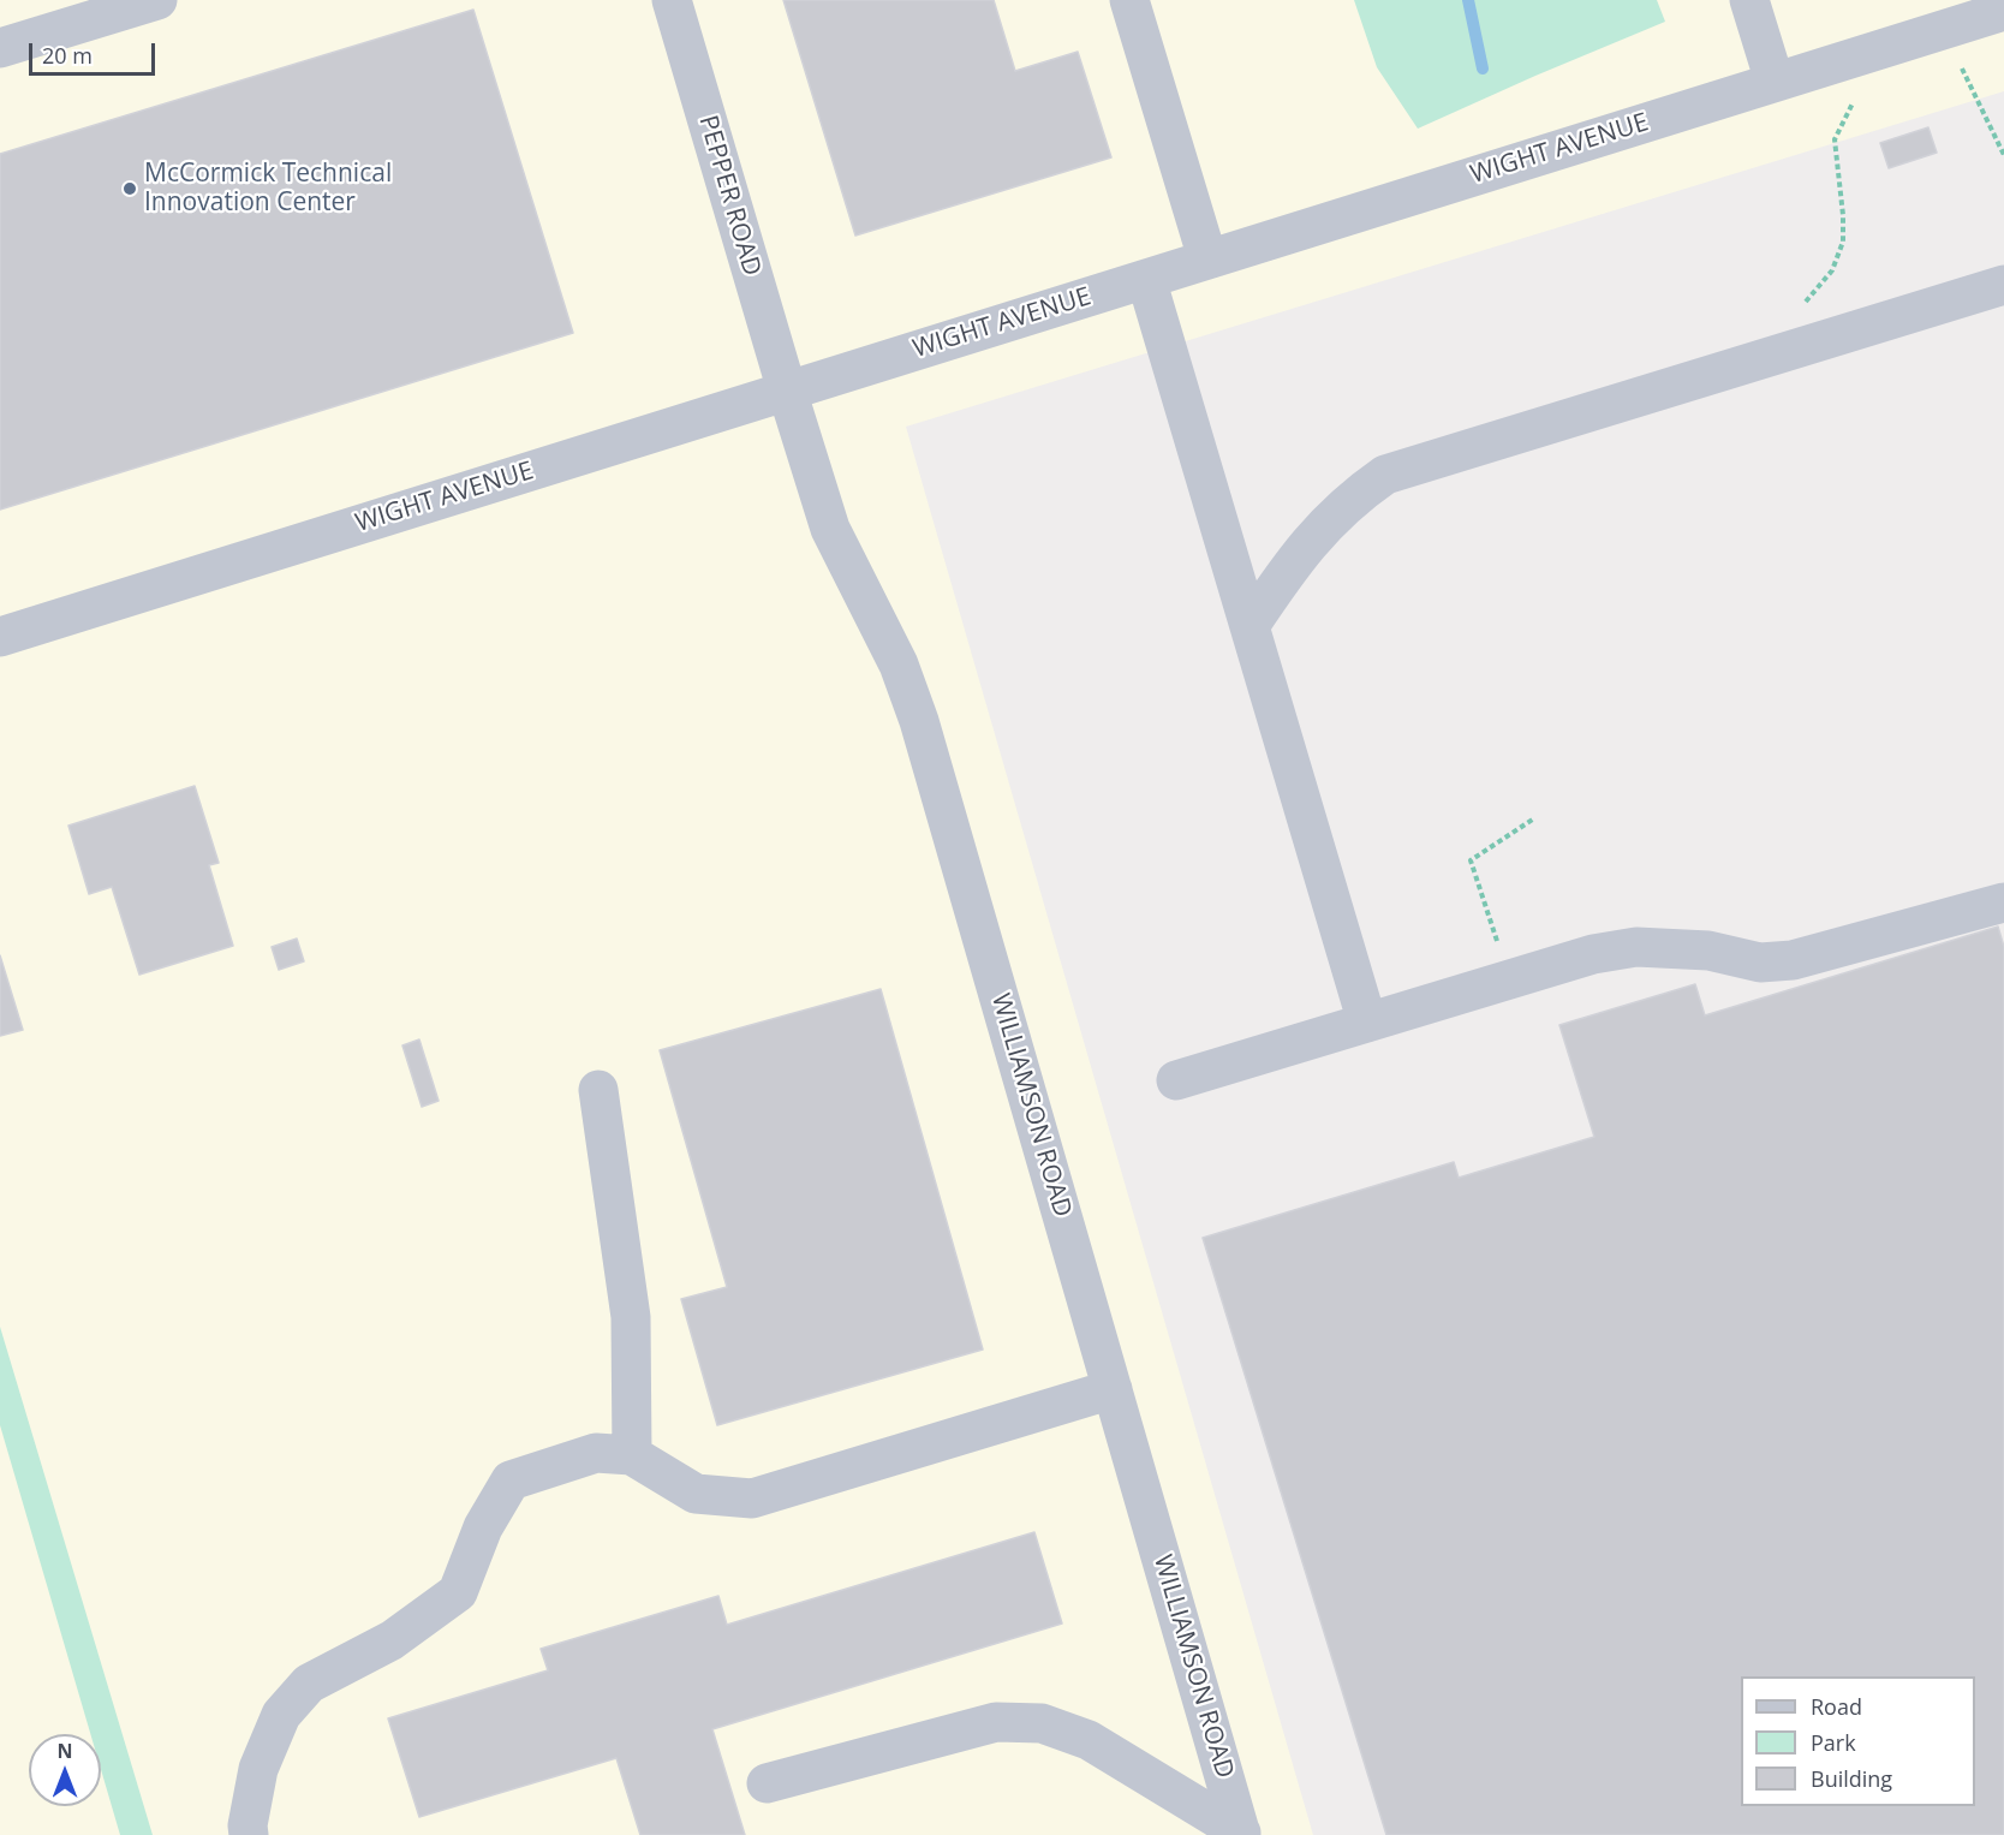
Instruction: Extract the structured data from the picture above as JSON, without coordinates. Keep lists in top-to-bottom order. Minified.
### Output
{"streets":{"street":["WIGHT AVENUE","PEPPER ROAD","WILLIAMSON ROAD"]},"crossings":[["WIGHT AVENUE","PEPPER ROAD"],["WIGHT AVENUE","WILLIAMSON ROAD"],["PEPPER ROAD","WILLIAMSON ROAD"]],"places":["McCormick Technical Innovation Center"],"legend":["Road","Park","Building"],"scale_bar":"20 m","north":"top"}
